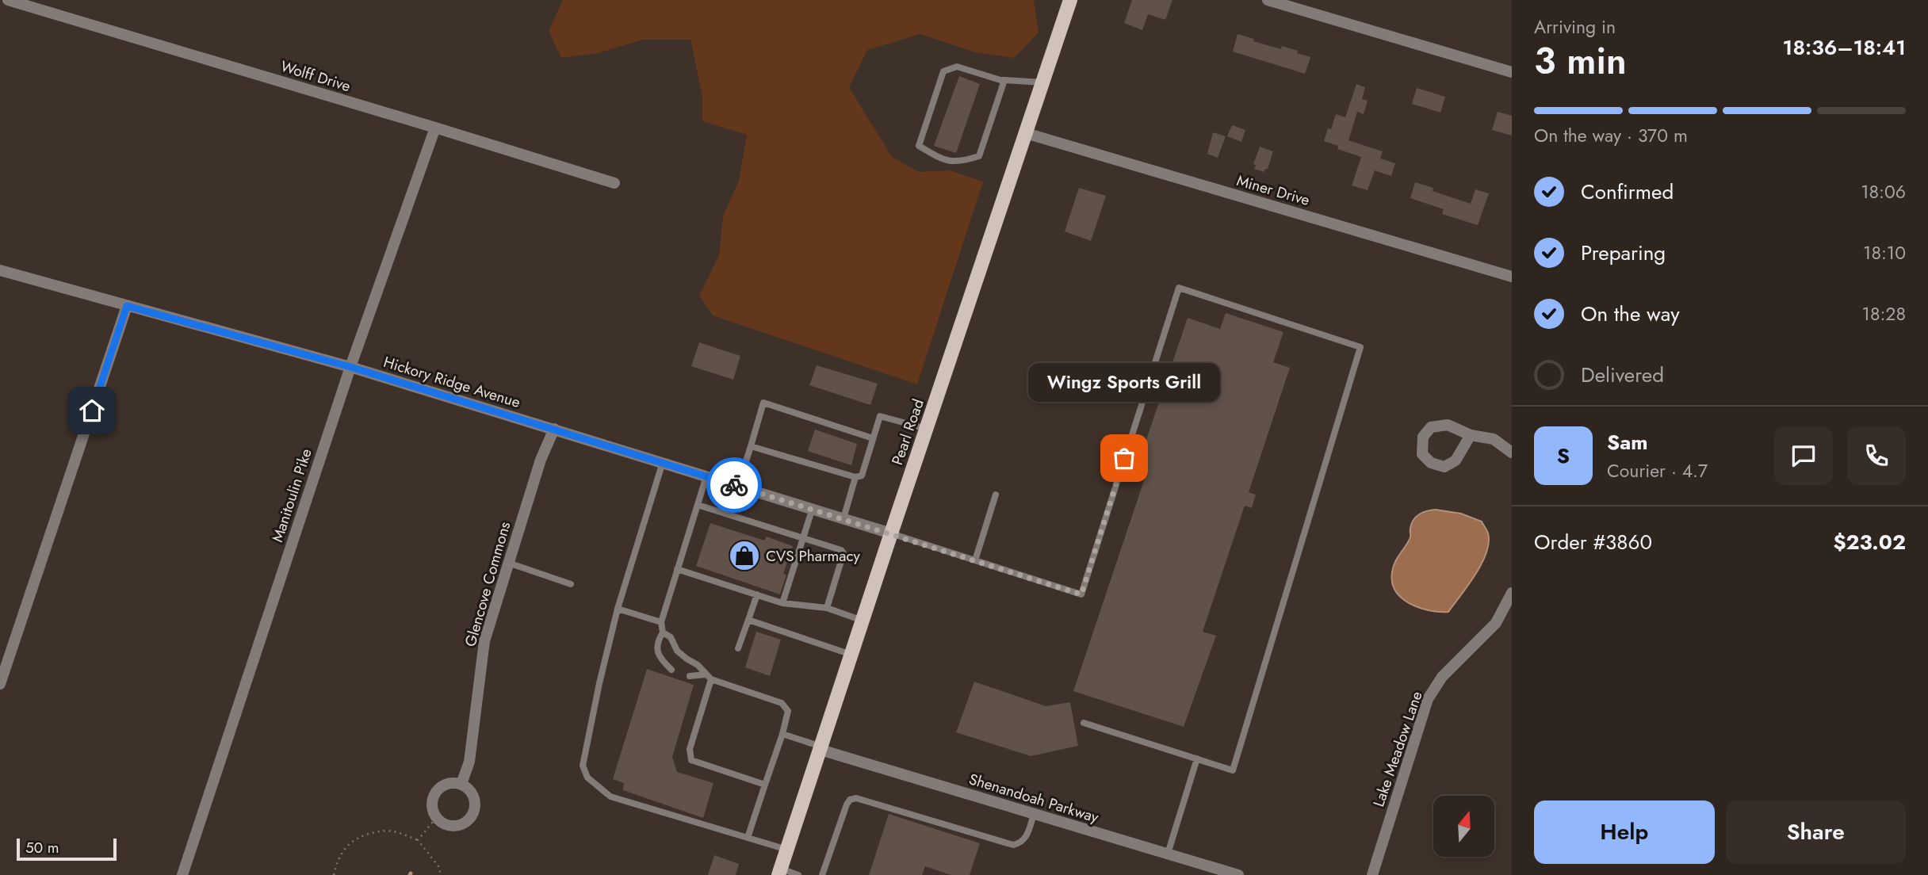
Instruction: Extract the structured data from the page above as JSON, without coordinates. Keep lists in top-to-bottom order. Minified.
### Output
{"streets":{"main road":["Pearl Road"],"street":["Wolff Drive","Miner Drive","Hickory Ridge Avenue","Manitoulin Pike","Glencove Commons","Lake Meadow Lane","Shenandoah Parkway"]},"crossings":[["Wolff Drive","Manitoulin Pike"],["Miner Drive","Pearl Road"],["Hickory Ridge Avenue","Pearl Road"],["Hickory Ridge Avenue","Manitoulin Pike"],["Hickory Ridge Avenue","Glencove Commons"],["Pearl Road","Shenandoah Parkway"]],"places":{"other":["Wingz Sports Grill"],"shop":["CVS Pharmacy"]},"scale_bar":"50 m","north":"top","page":{"heading":["3 min","Arriving in","18:36–18:41"],"panel":["Sam","Courier · 4.7","Order #3860","$23.02"],"bar":"On the way · 370 m","list":[["Confirmed","18:06"],["Preparing","18:10"],["On the way","18:28"],"Delivered"],"bubble":"Wingz Sports Grill","round":"S","buttons":["Help","Share"],"scale":"50 m"}}
